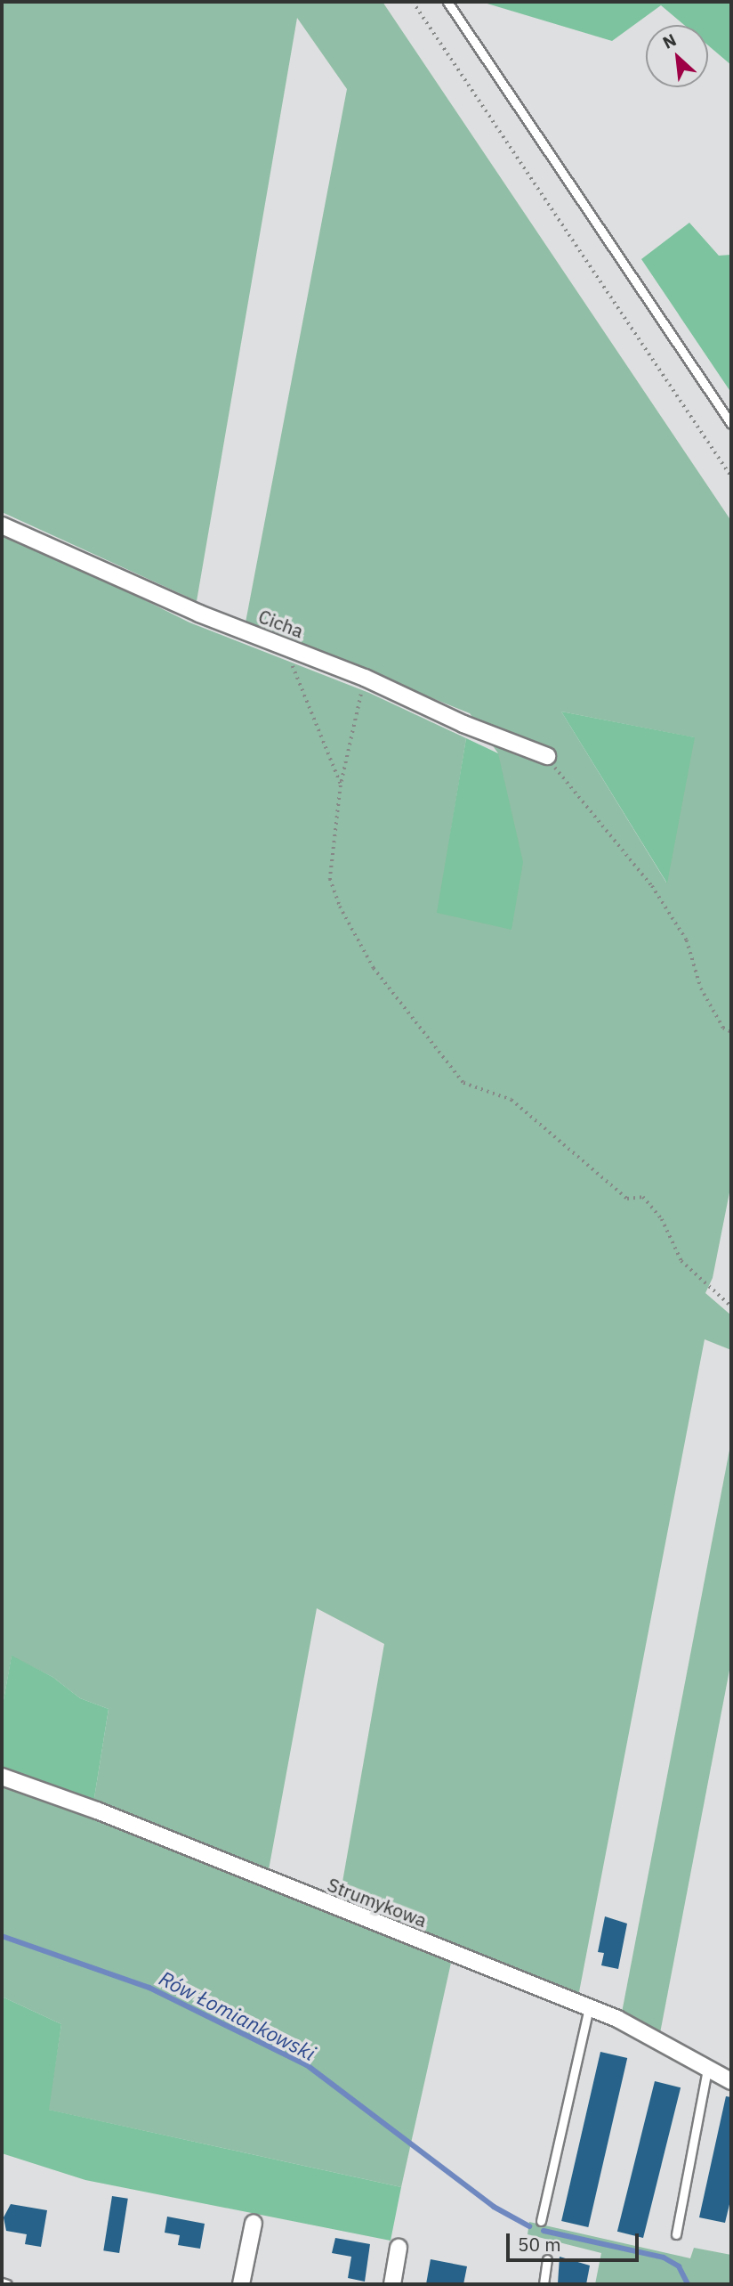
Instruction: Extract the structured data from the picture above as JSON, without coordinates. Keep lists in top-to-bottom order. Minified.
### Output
{"streets":{"street":["Cicha","Strumykowa"]},"water":["Rów Łomiankowski"],"scale_bar":"50 m","north":"top left"}
